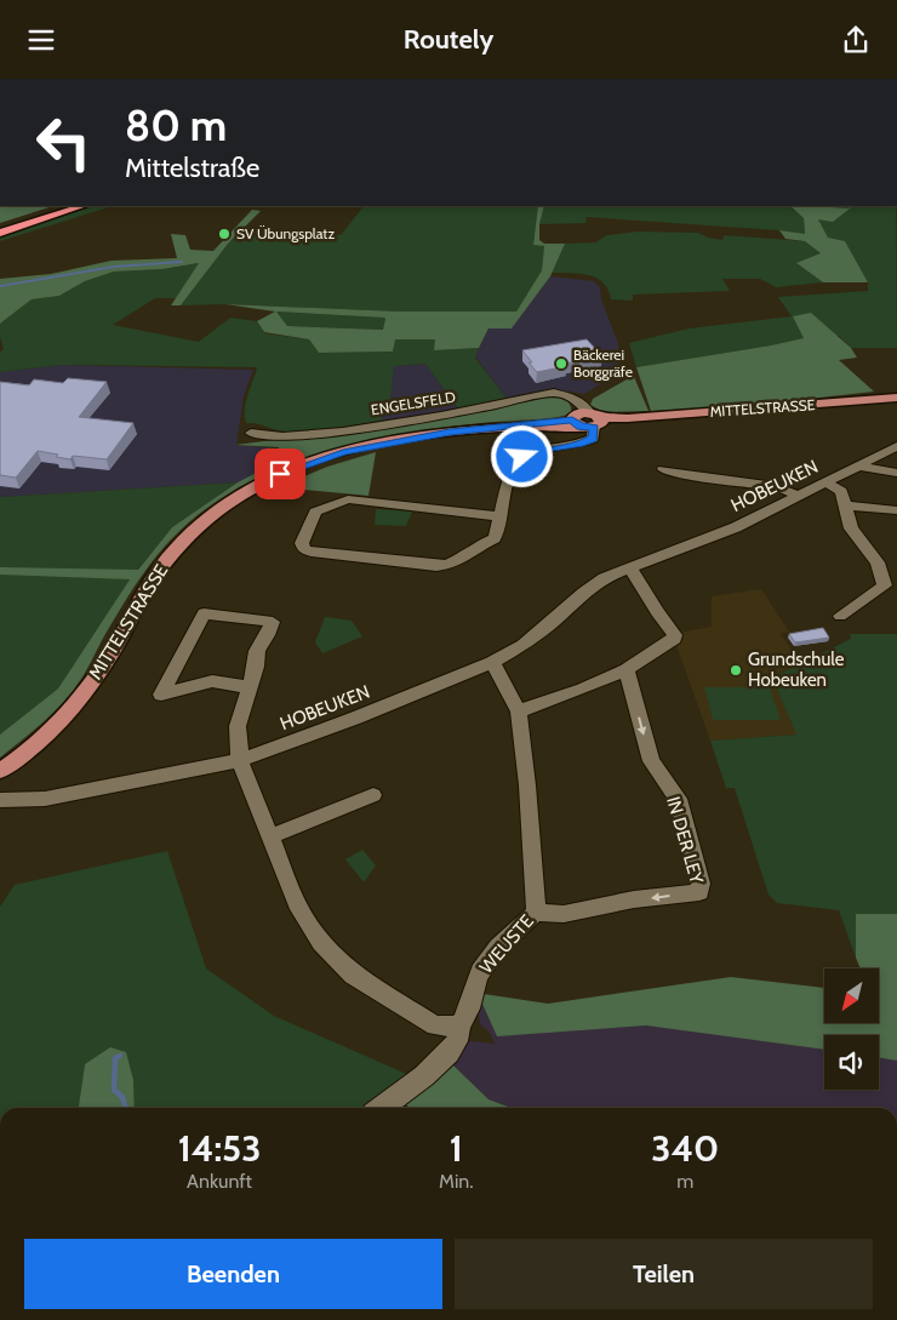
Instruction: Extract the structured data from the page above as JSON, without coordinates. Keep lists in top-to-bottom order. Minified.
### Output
{"streets":{"main road":["MITTELSTRASSE"],"street":["ENGELSFELD","HOBEUKEN","IN DER LEY","WEUSTE"]},"crossings":[["ENGELSFELD","MITTELSTRASSE"],["HOBEUKEN","WEUSTE"],["IN DER LEY","WEUSTE"]],"places":["SV Übungsplatz","Bäckerei Borggräfe","Grundschule Hobeuken"],"north":"bottom left","page":{"header":"Routely","turn":["80 m","Mittelstraße"],"eta":["14:53","Ankunft","1","Min.","340","m"],"buttons":["Beenden","Teilen"]}}
